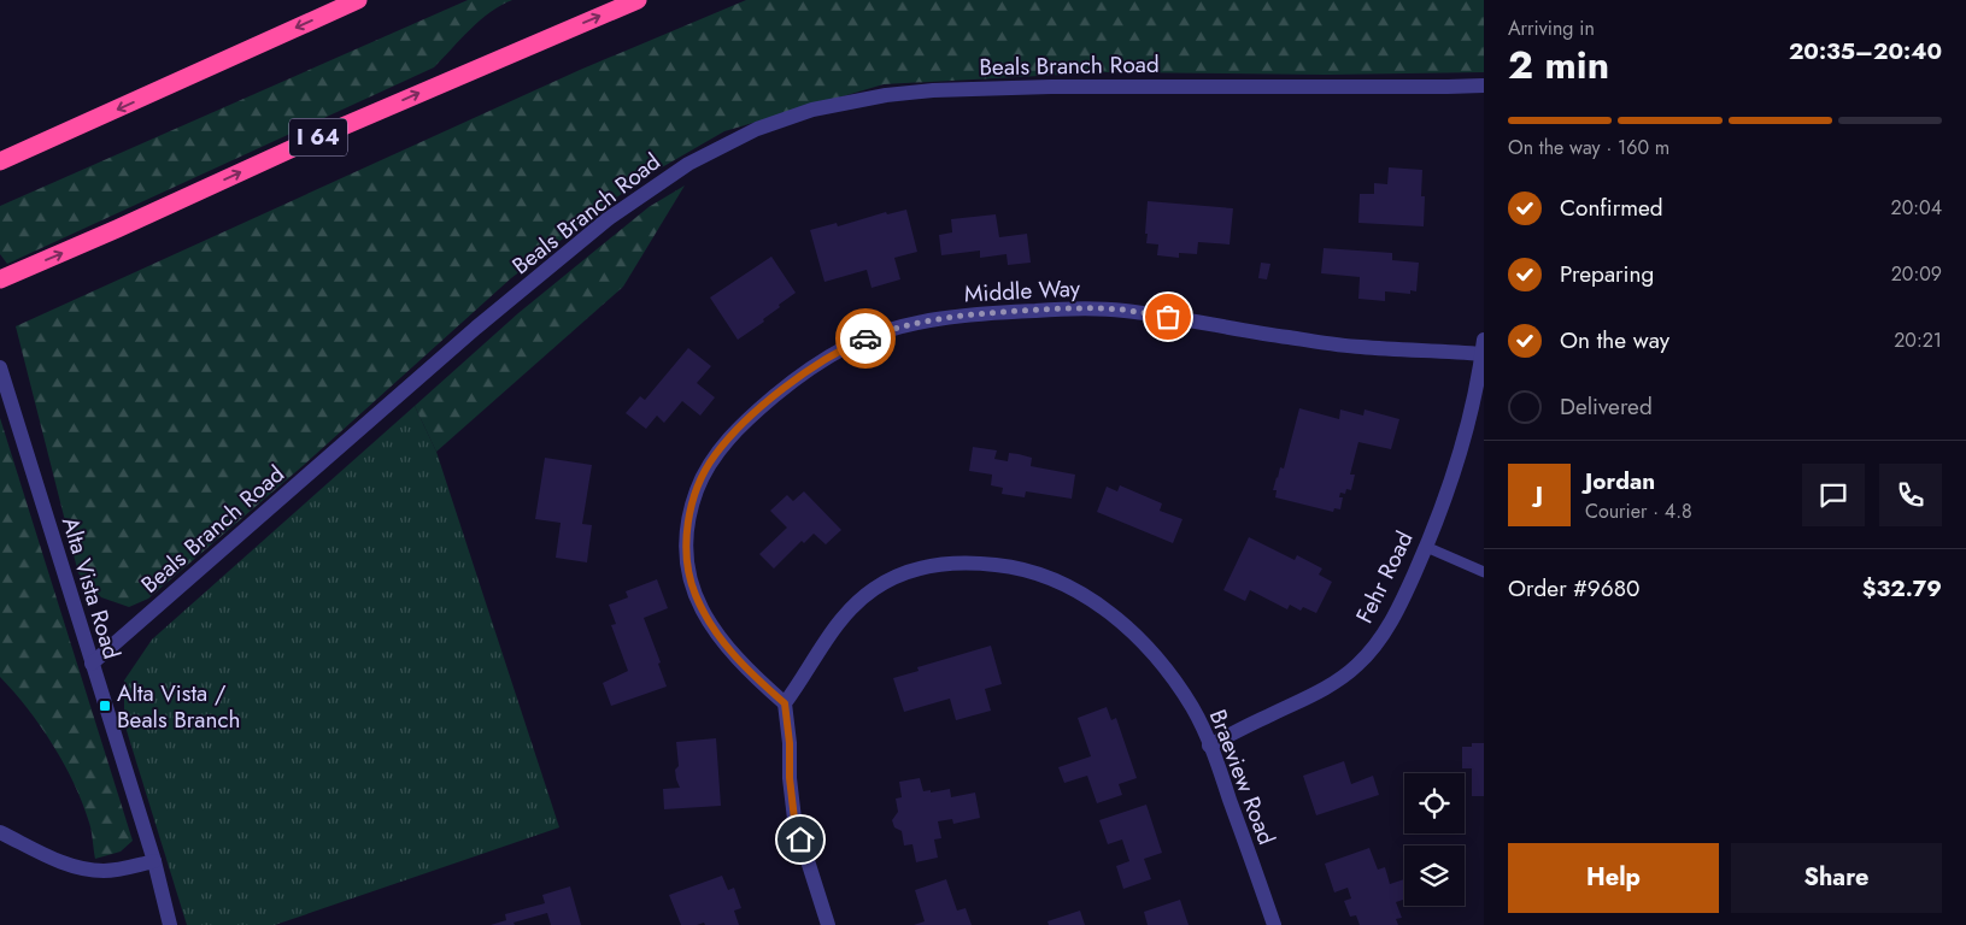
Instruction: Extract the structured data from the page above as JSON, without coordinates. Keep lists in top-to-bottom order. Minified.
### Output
{"streets":{"highway":["I 64"],"street":["Beals Branch Road","Middle Way","Fehr Road","Alta Vista Road","Braeview Road"]},"crossings":[["Beals Branch Road","Alta Vista Road"],["Middle Way","Fehr Road"],["Middle Way","Braeview Road"],["Fehr Road","Braeview Road"]],"places":{"transit":["Alta Vista / Beals Branch"]},"page":{"heading":["2 min","Arriving in","20:35–20:40"],"panel":["Jordan","Courier · 4.8","Order #9680","$32.79"],"bar":"On the way · 160 m","list":[["Confirmed","20:04"],["Preparing","20:09"],["On the way","20:21"],"Delivered"],"round":"J","buttons":["Help","Share"]}}
